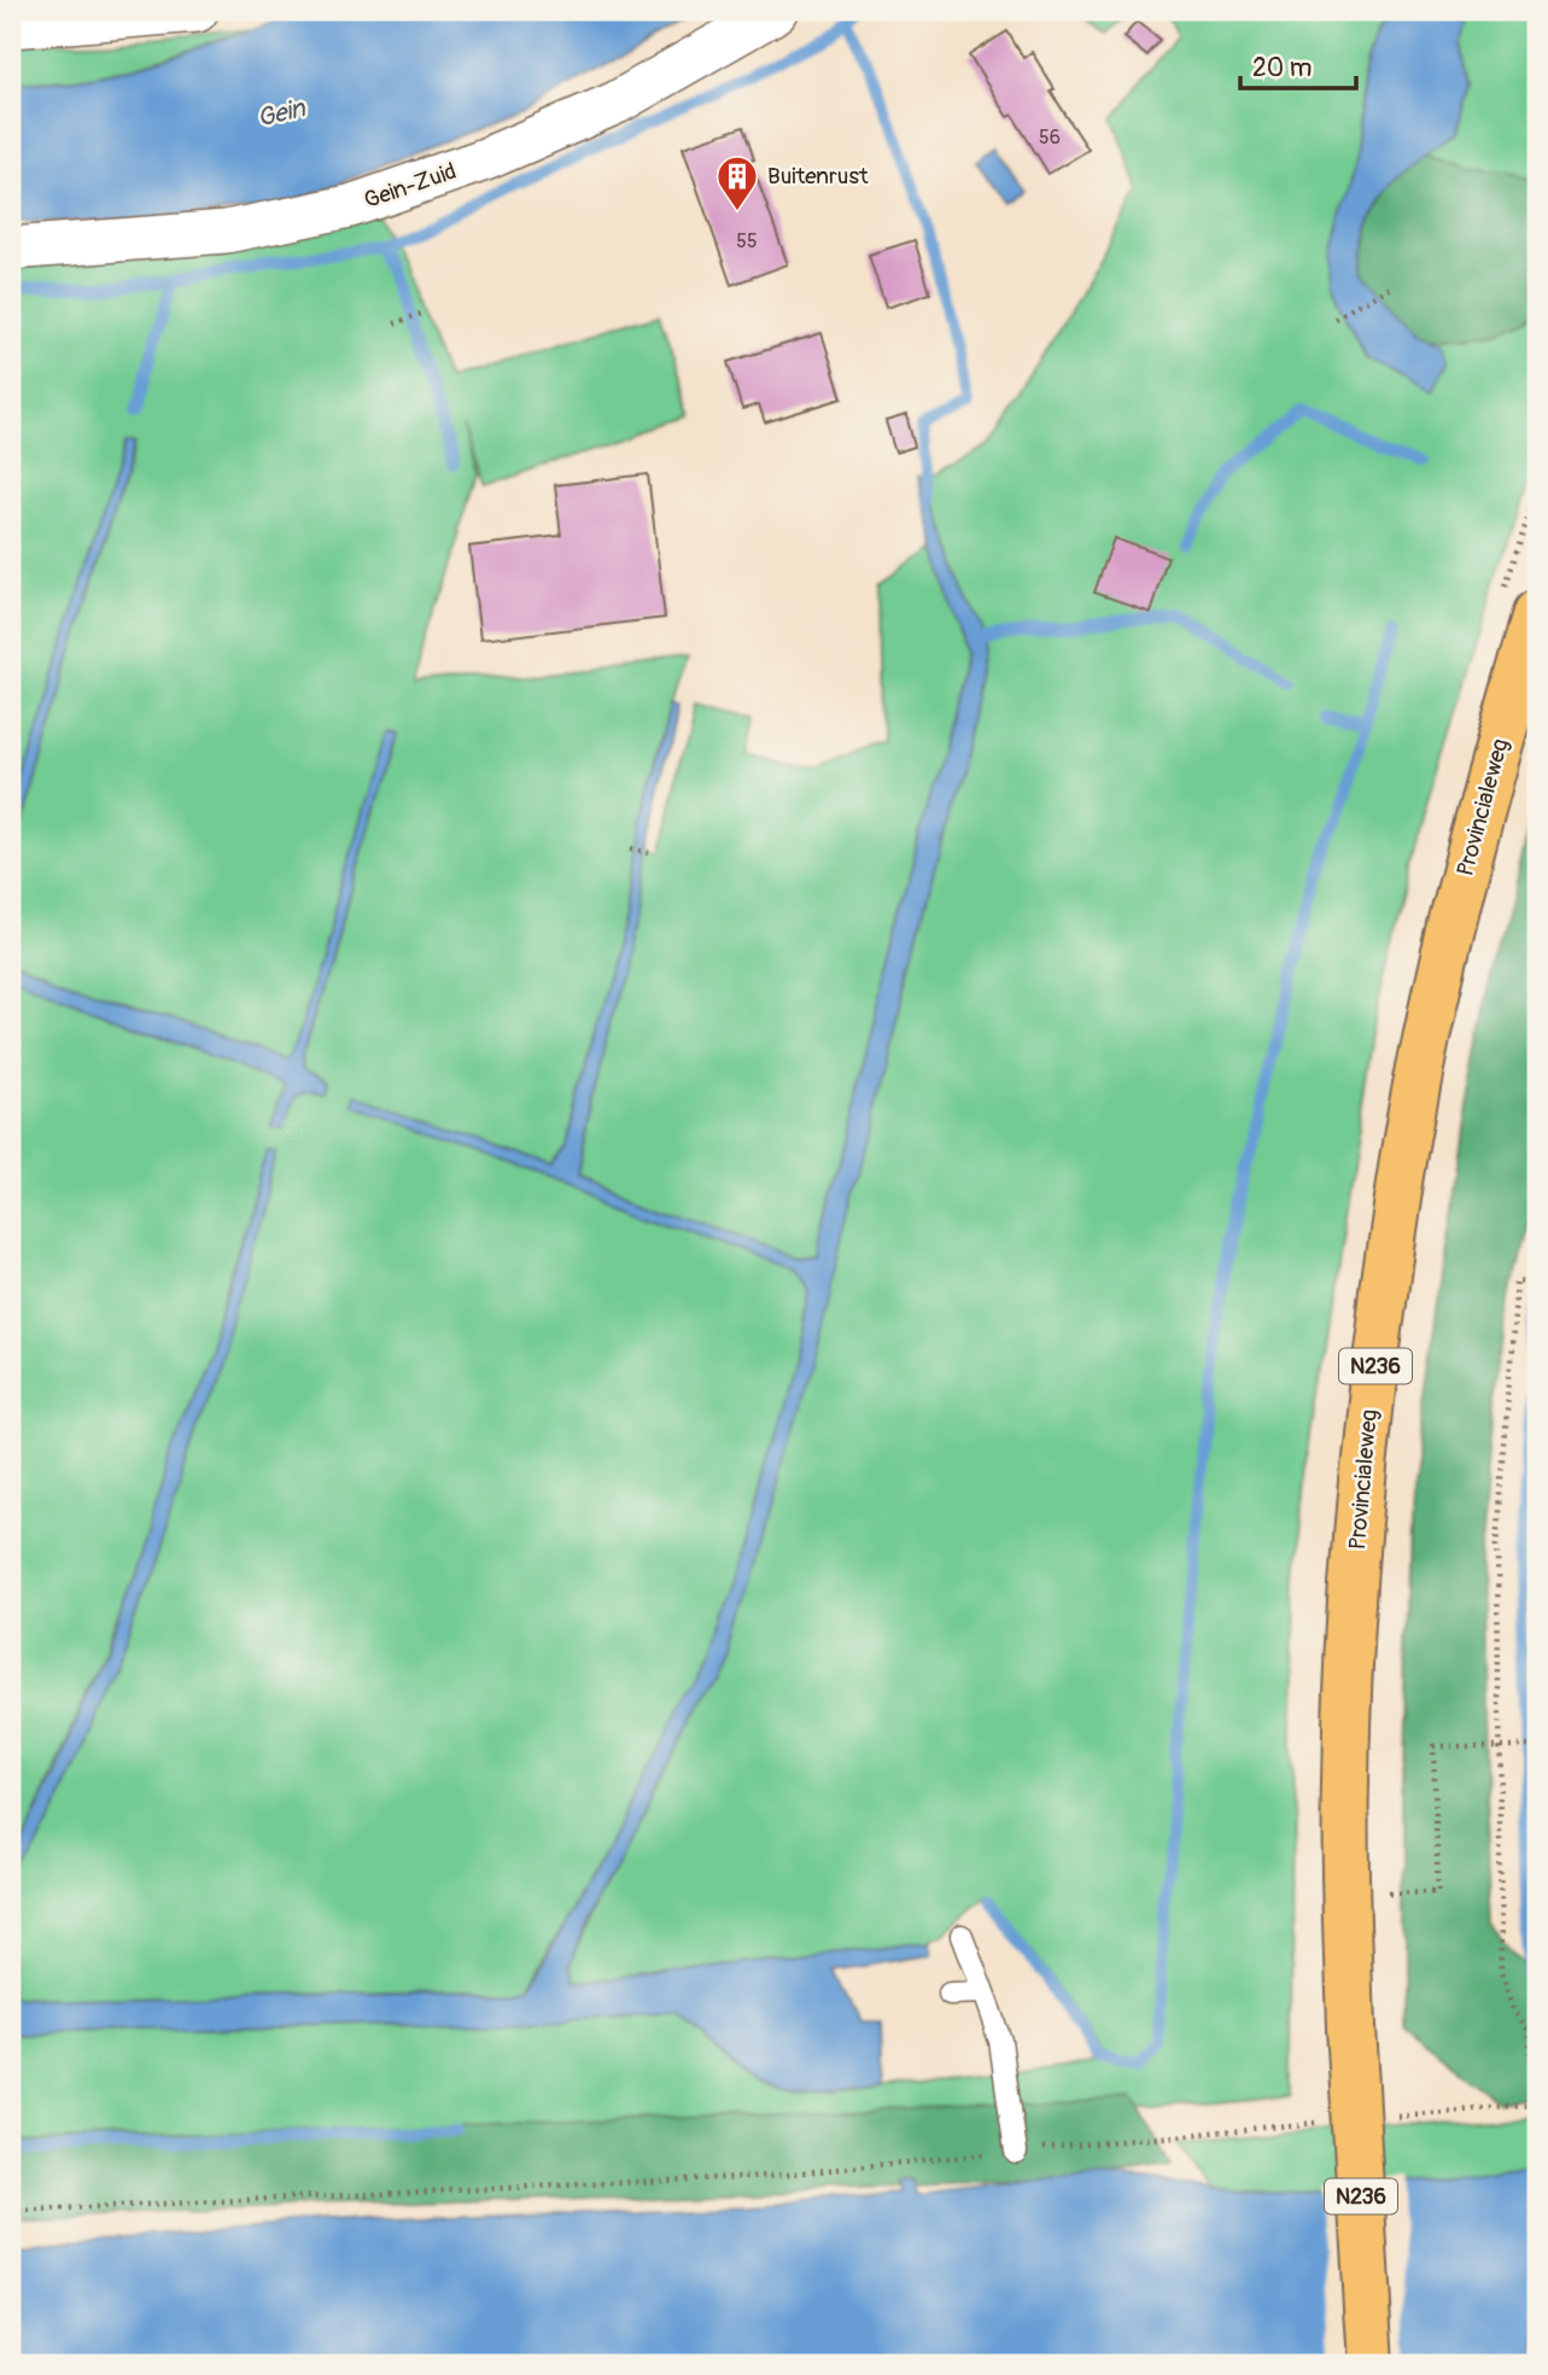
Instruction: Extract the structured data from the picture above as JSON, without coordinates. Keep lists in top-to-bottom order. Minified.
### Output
{"streets":{"main road":["Provincialeweg","N236"],"street":["Gein-Zuid"]},"water":["Gein"],"places":{"building":["Buitenrust"]},"house_numbers":["56","55"],"scale_bar":"20 m"}
